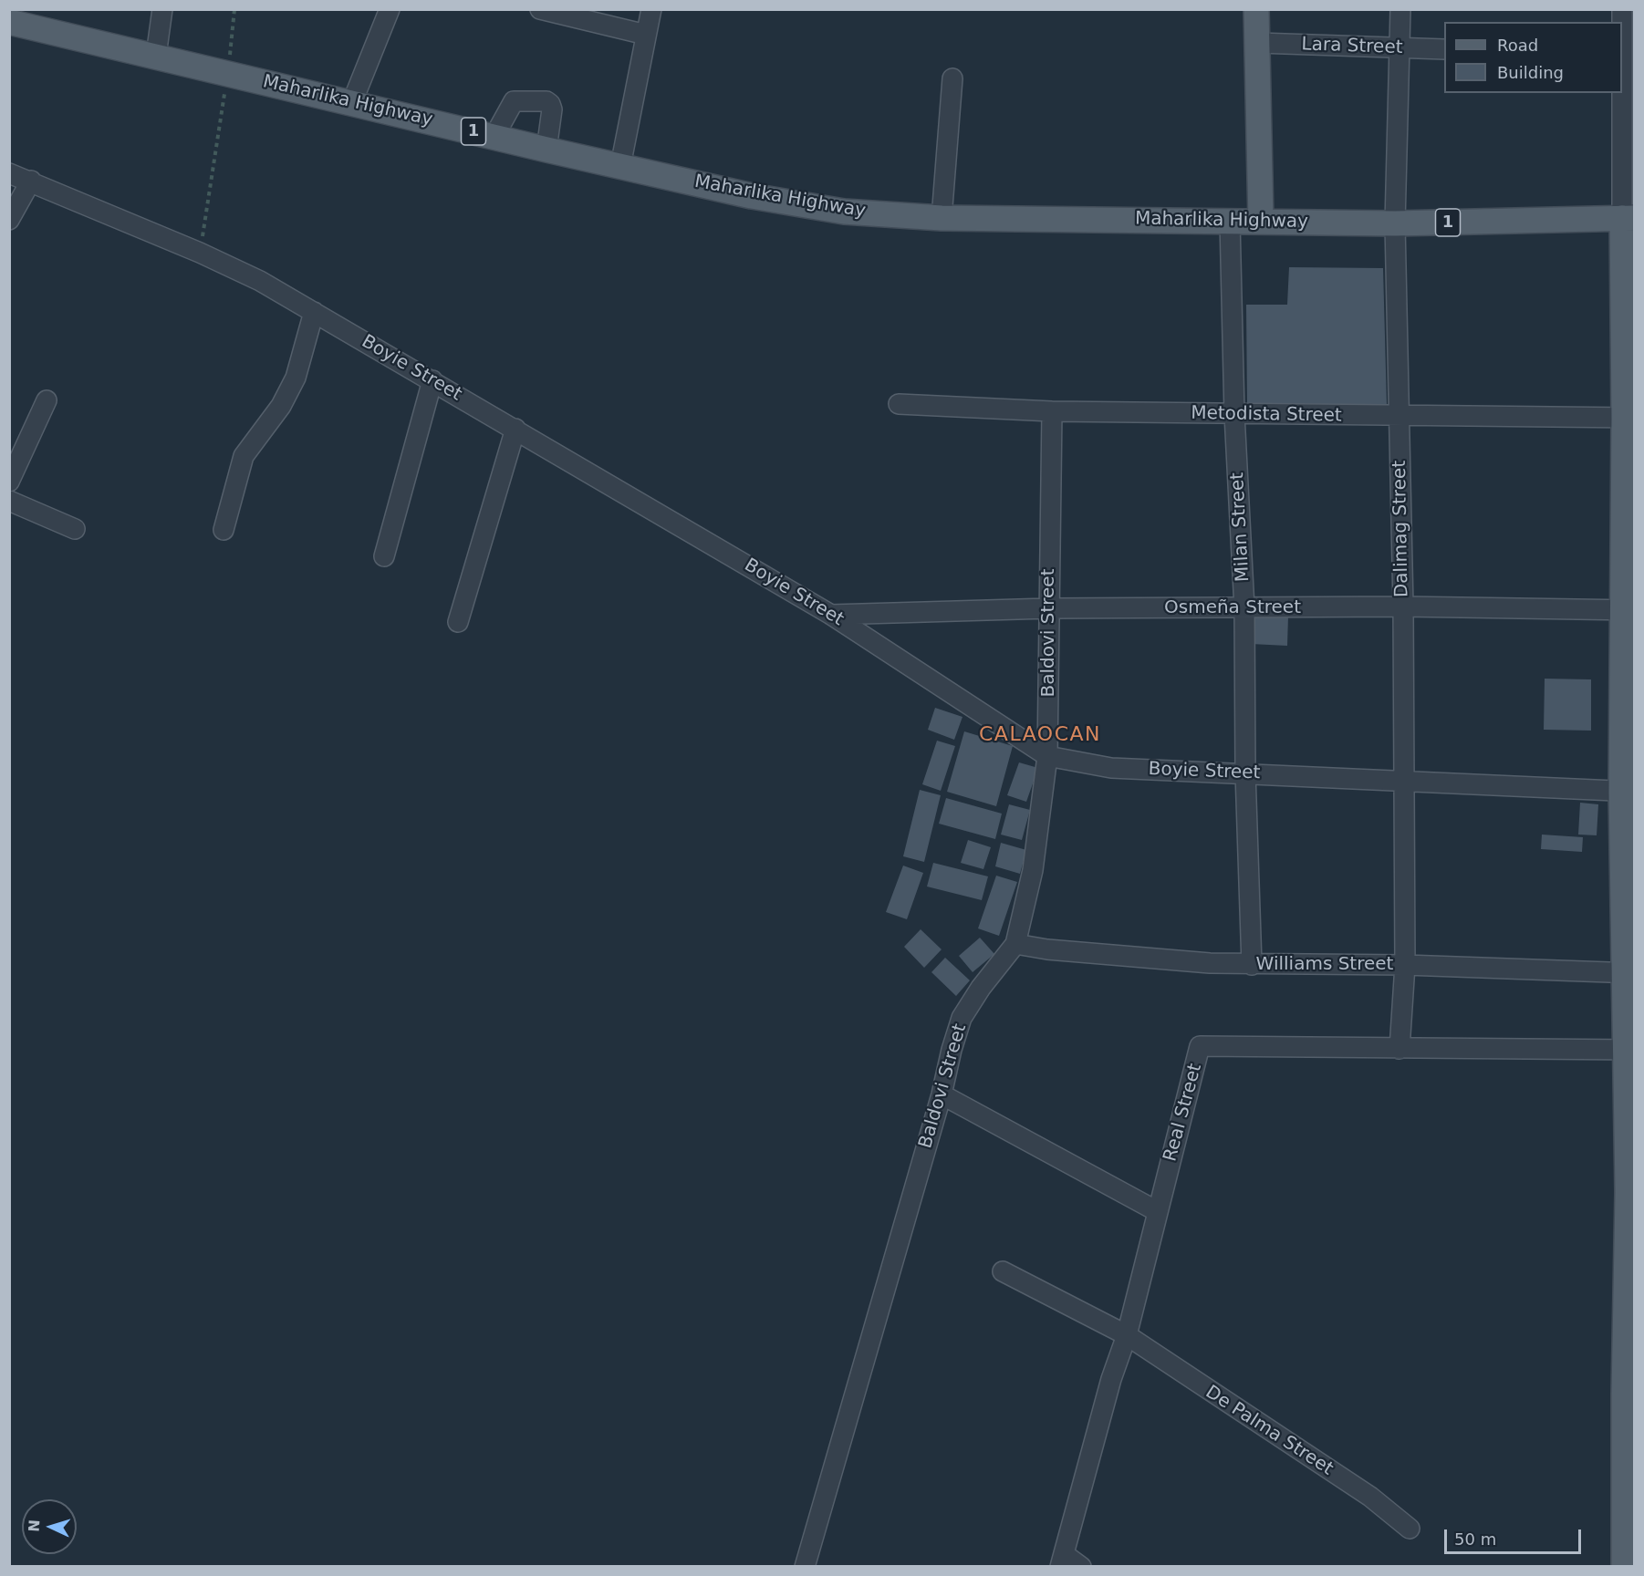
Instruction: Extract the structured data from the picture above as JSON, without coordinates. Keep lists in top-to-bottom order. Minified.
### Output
{"streets":{"main road":["Maharlika Highway","1"],"street":["Lara Street","Boyie Street","Metodista Street","Milan Street","Dalimag Street","Osmeña Street","Baldovi Street","Williams Street","Real Street","De Palma Street"]},"crossings":[["Lara Street","Dalimag Street"],["Maharlika Highway","Milan Street"],["Maharlika Highway","Dalimag Street"],["Boyie Street","Milan Street"],["Boyie Street","Dalimag Street"],["Boyie Street","Osmeña Street"],["Boyie Street","Baldovi Street"],["Metodista Street","Milan Street"],["Metodista Street","Dalimag Street"],["Metodista Street","Baldovi Street"],["Milan Street","Osmeña Street"],["Milan Street","Williams Street"],["Dalimag Street","Osmeña Street"],["Dalimag Street","Williams Street"],["Dalimag Street","Real Street"],["Osmeña Street","Baldovi Street"],["Baldovi Street","Williams Street"],["Real Street","De Palma Street"]],"districts":["CALAOCAN"],"legend":["Road","Building"],"scale_bar":"50 m","north":"left"}
